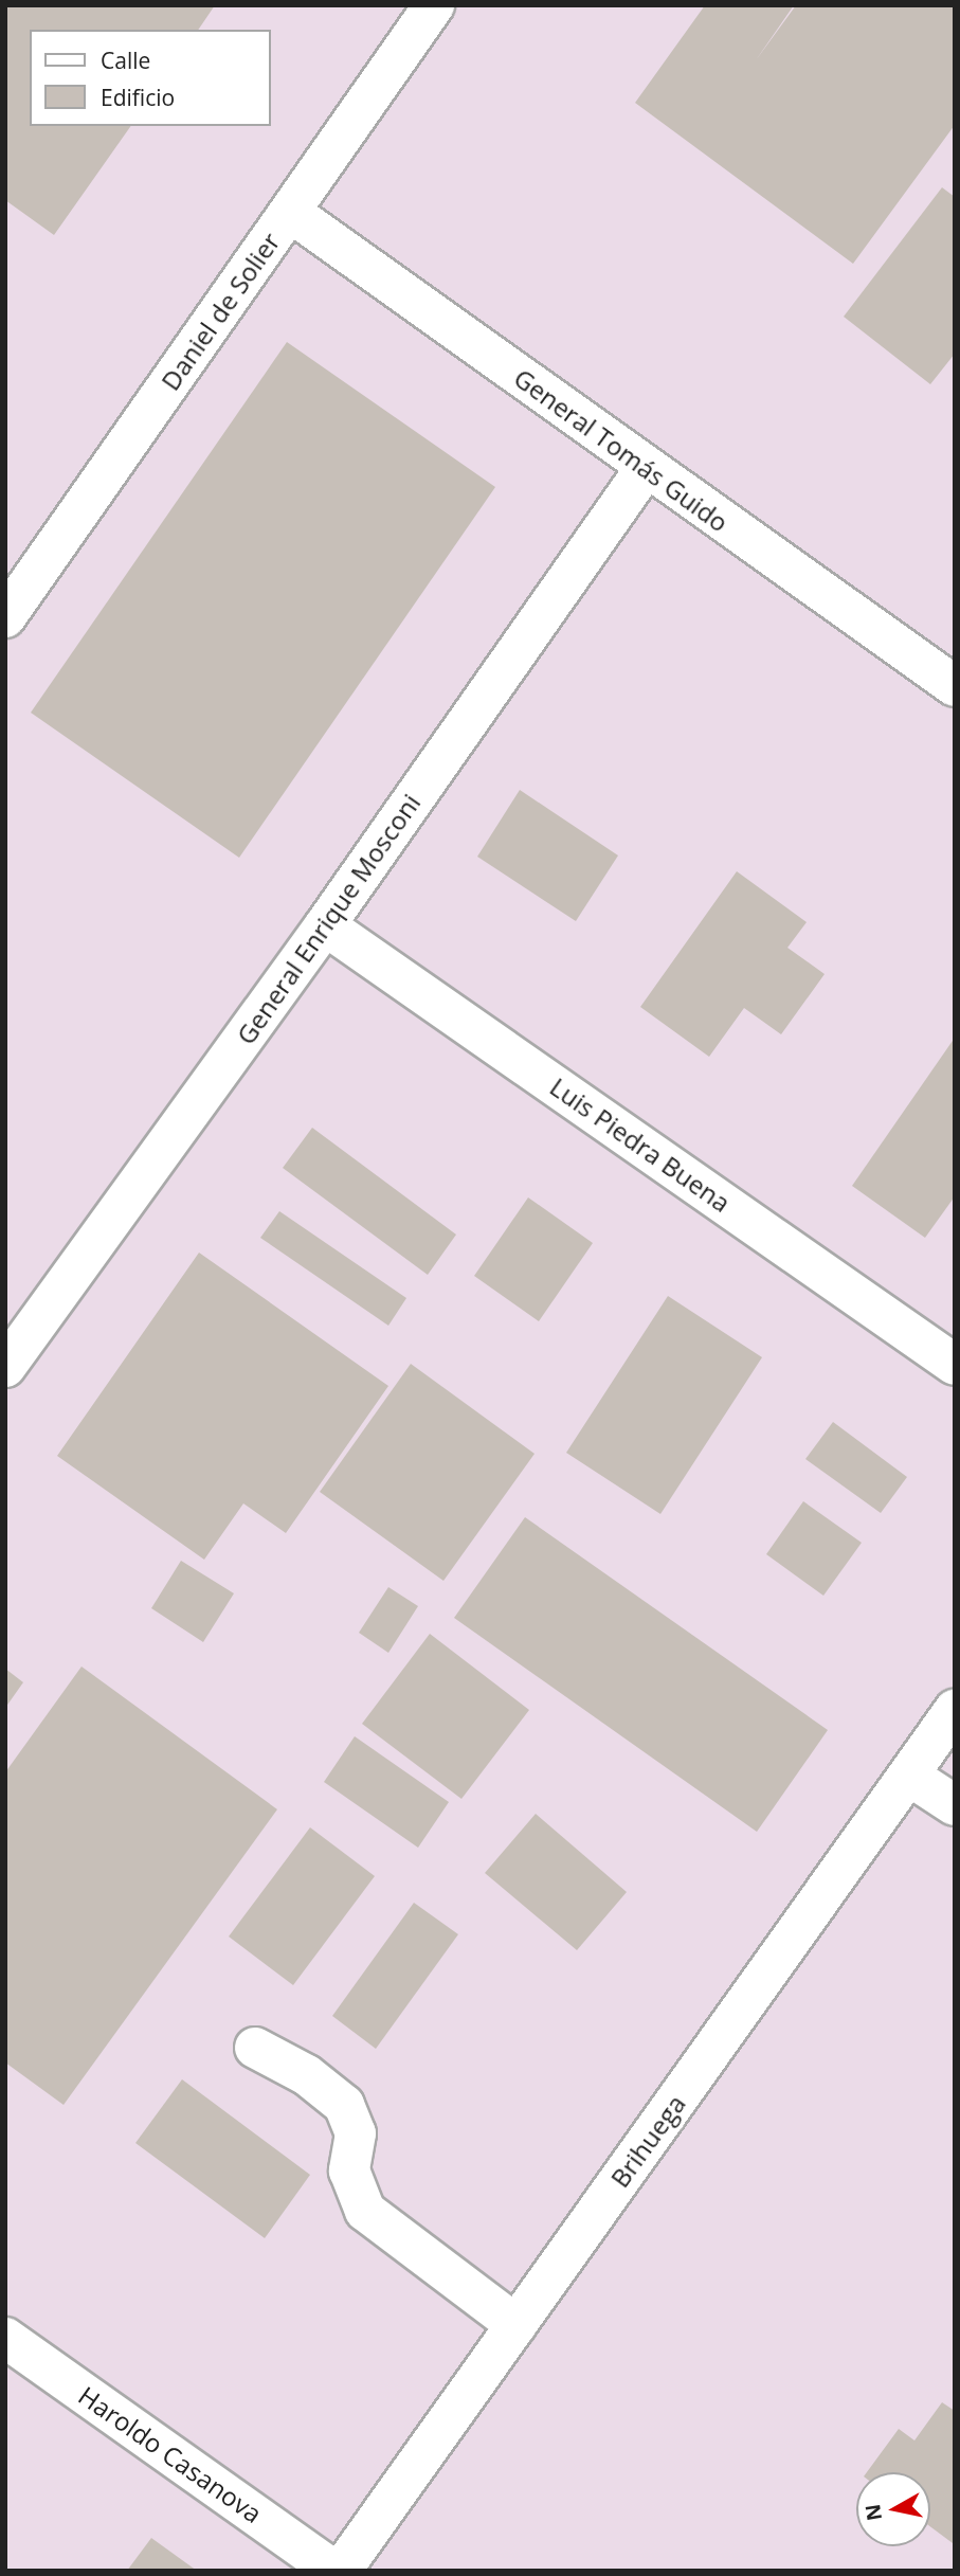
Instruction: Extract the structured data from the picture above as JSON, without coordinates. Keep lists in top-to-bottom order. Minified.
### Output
{"streets":{"street":["Daniel de Solier","General Tomás Guido","General Enrique Mosconi","Luis Piedra Buena","Brihuega","Haroldo Casanova"]},"crossings":[["Daniel de Solier","General Tomás Guido"],["General Tomás Guido","General Enrique Mosconi"],["General Enrique Mosconi","Luis Piedra Buena"]],"legend":["Calle","Edificio"],"north":"left"}
